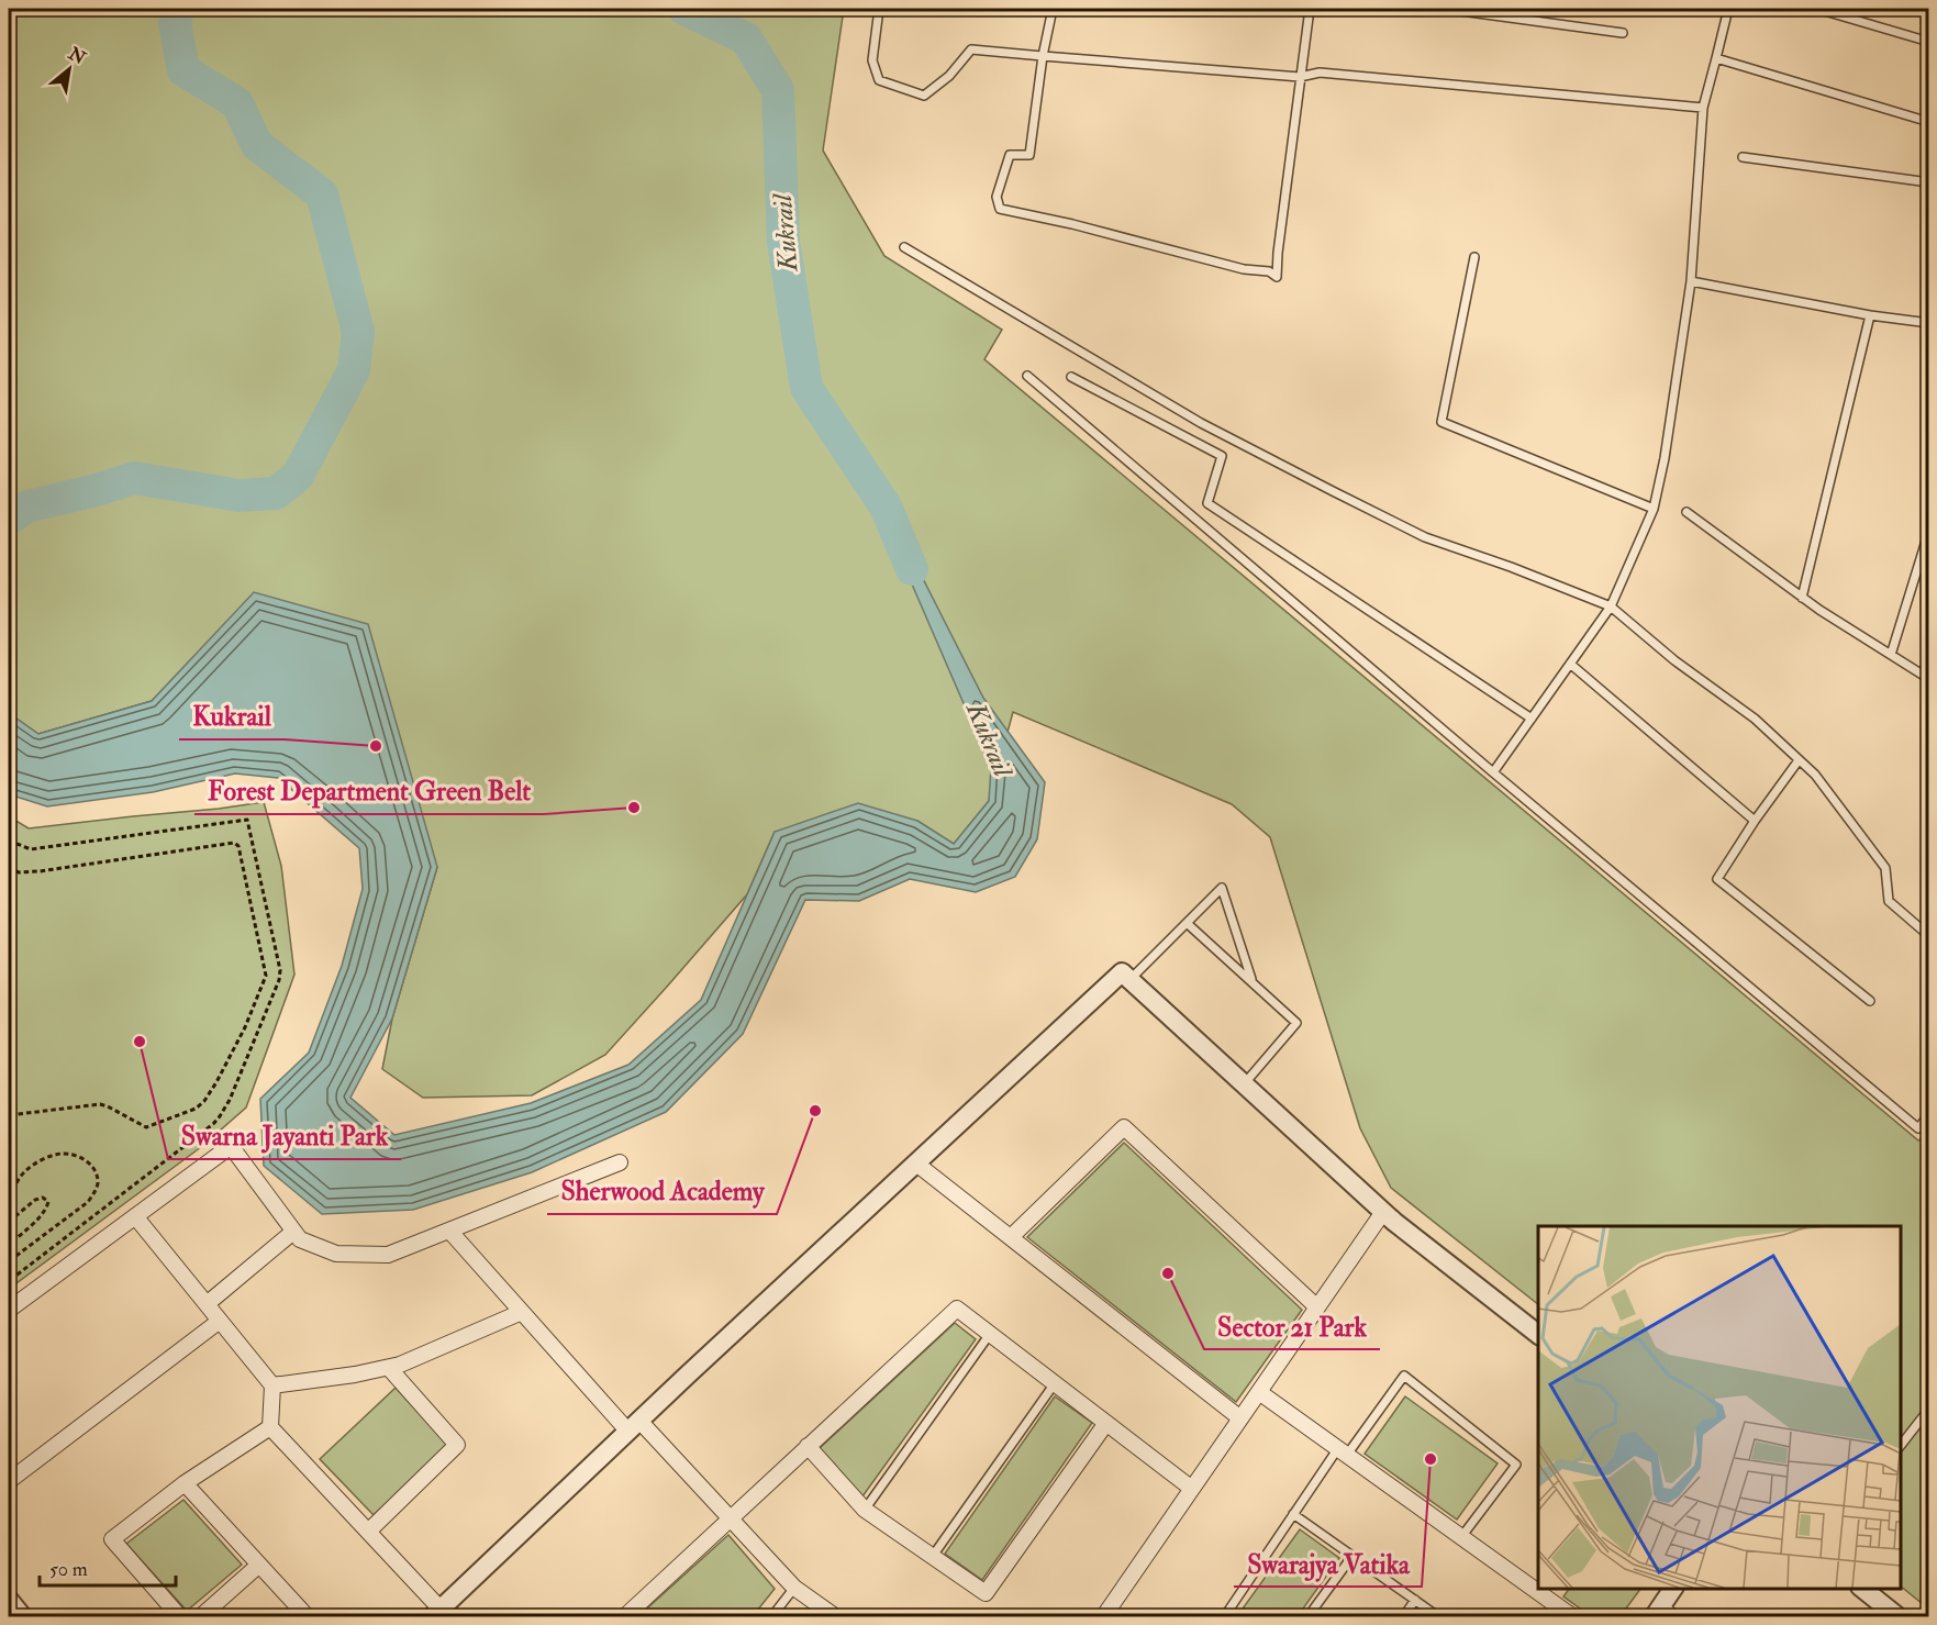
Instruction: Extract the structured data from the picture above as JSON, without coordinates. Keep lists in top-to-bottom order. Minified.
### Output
{"water":["Kukrail"],"places":["Kukrail","Forest Department Green Belt","Swarna Jayanti Park","Sherwood Academy","Sector 21 Park","Swarajya Vatika"],"scale_bar":"50 m","north":"top right"}
